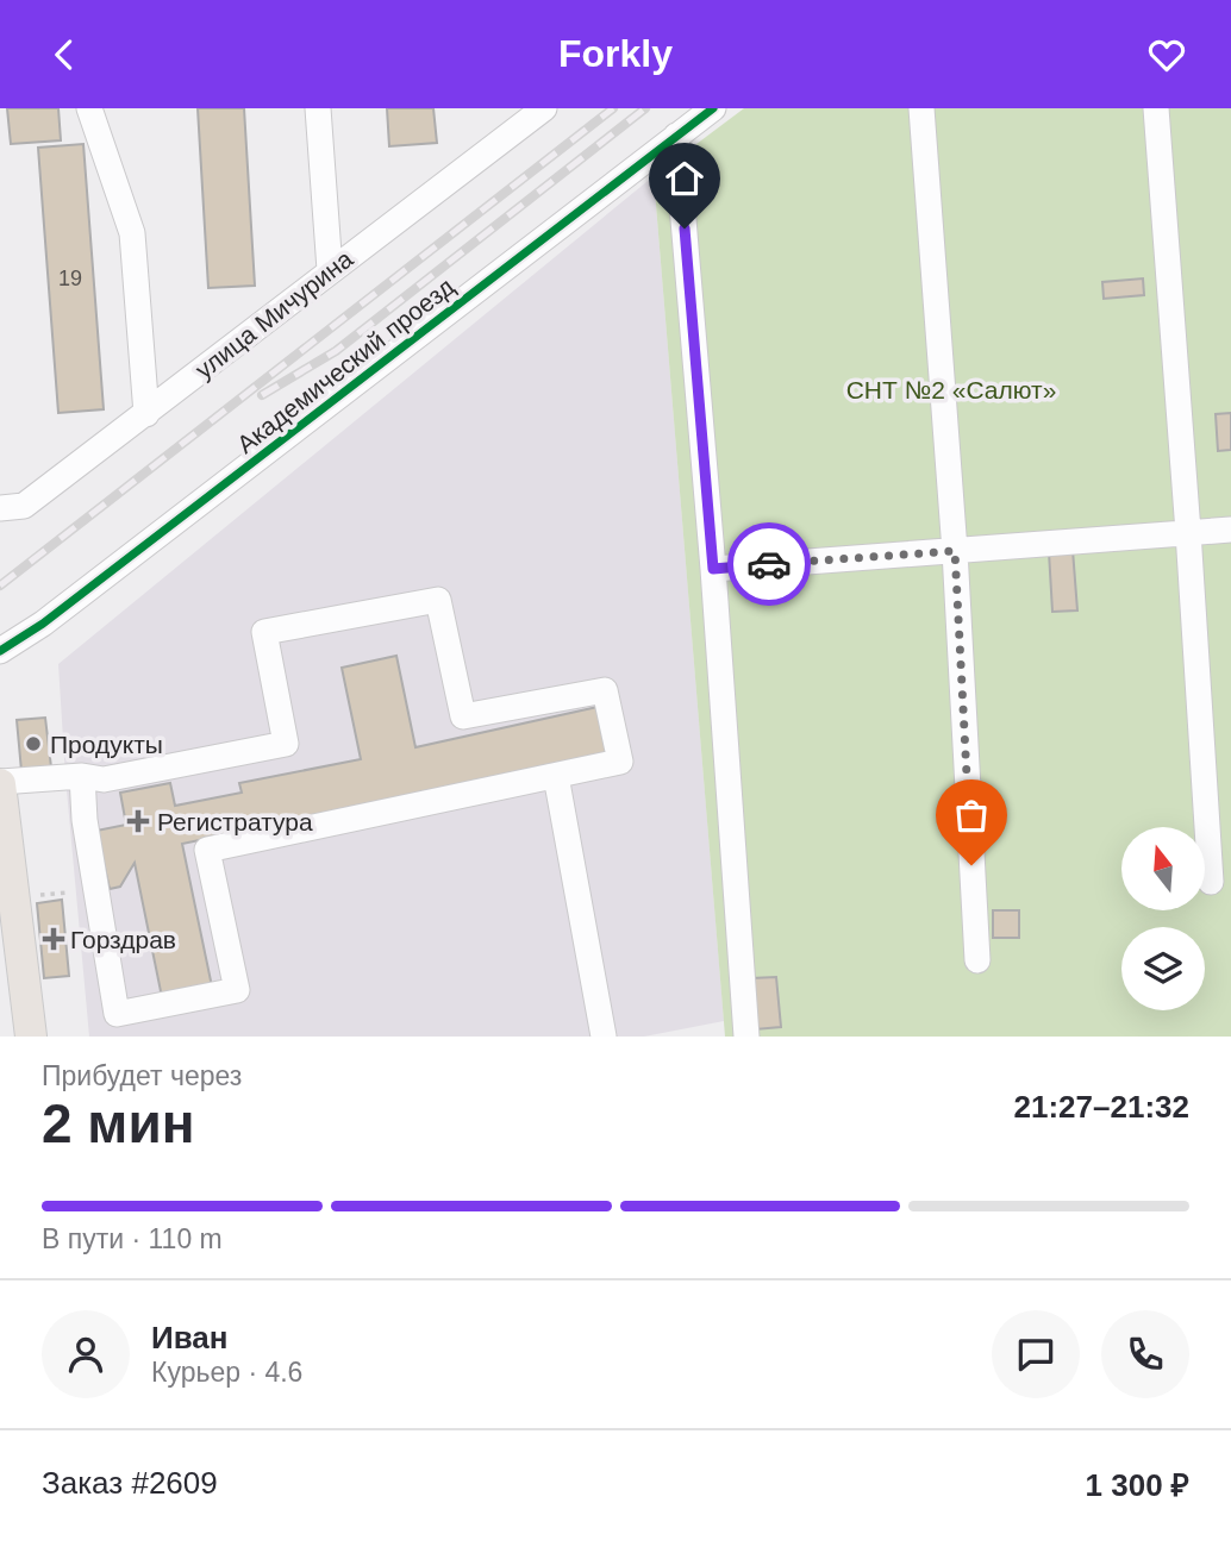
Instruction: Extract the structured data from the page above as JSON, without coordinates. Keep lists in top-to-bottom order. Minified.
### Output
{"streets":{"street":["улица Мичурина","Академический проезд"]},"parks":["СНТ №2 «Салют»"],"places":{"other":["Продукты"],"health":["Регистратура","Горздрав"]},"house_numbers":["19"],"north":"top","page":{"header":"Forkly","heading":["2 мин","Прибудет через","21:27–21:32"],"panel":["Иван","Курьер · 4.6","Заказ #2609","1 300 ₽"],"bar":"В пути · 110 m"}}
